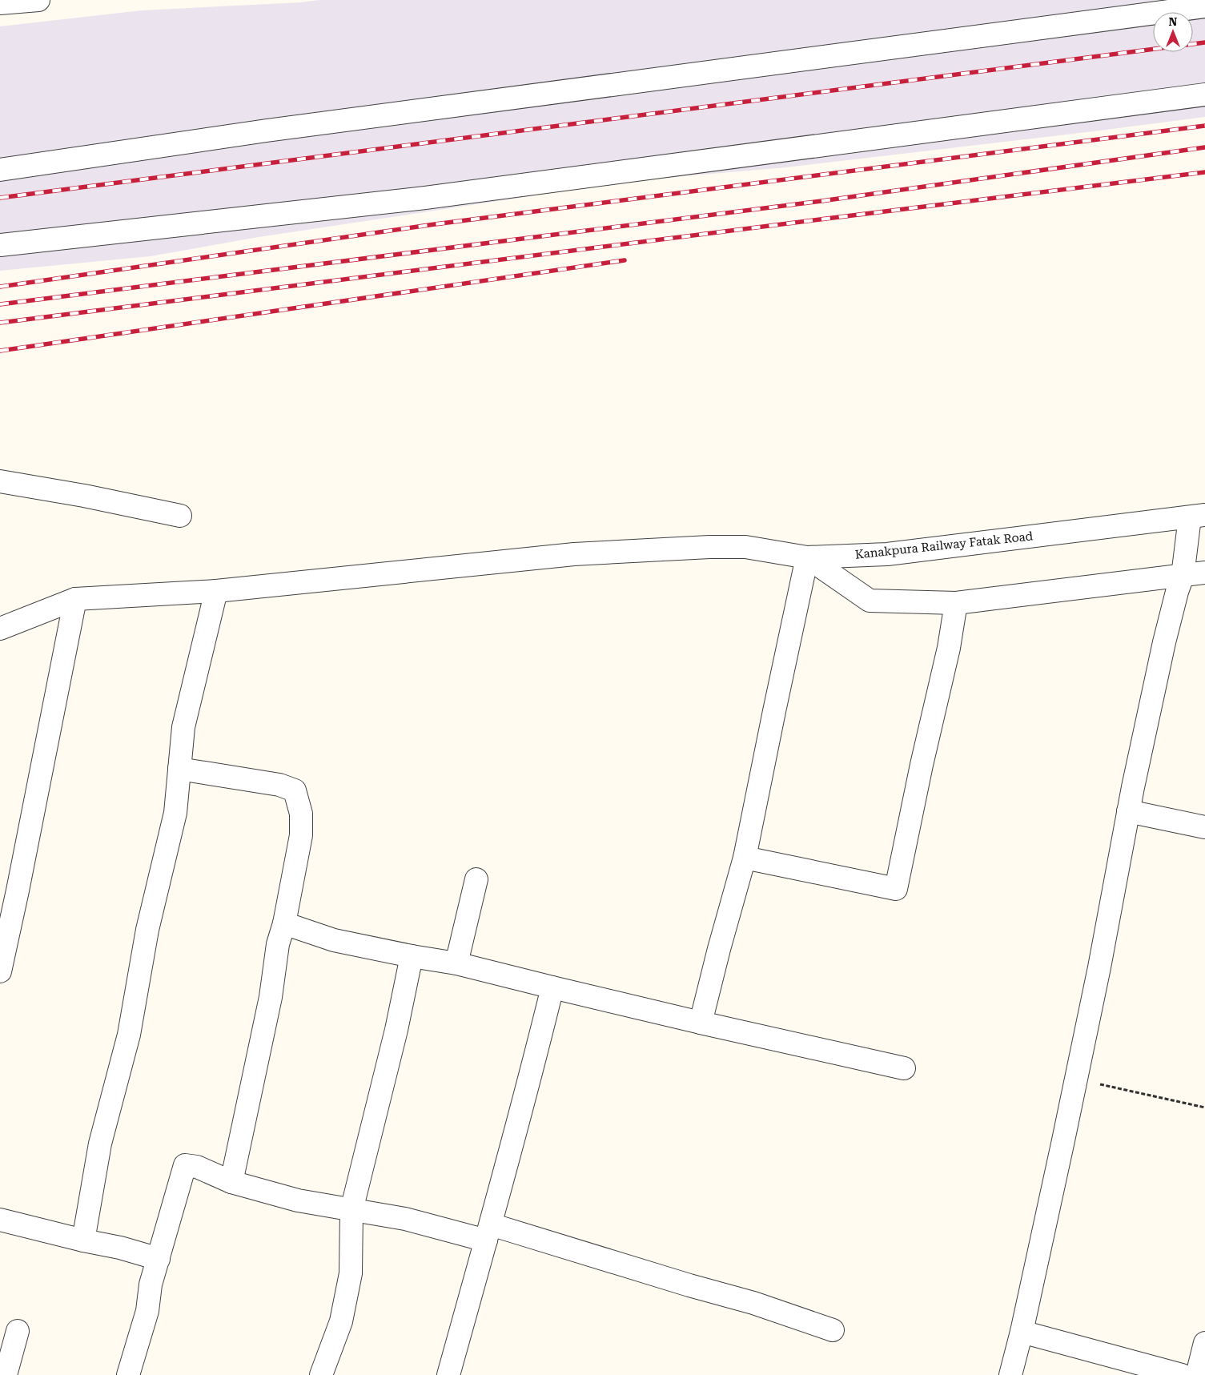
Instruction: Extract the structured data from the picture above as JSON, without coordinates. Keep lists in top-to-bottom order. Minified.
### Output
{"streets":{"street":["Kanakpura Railway Fatak Road"]},"north":"top"}
